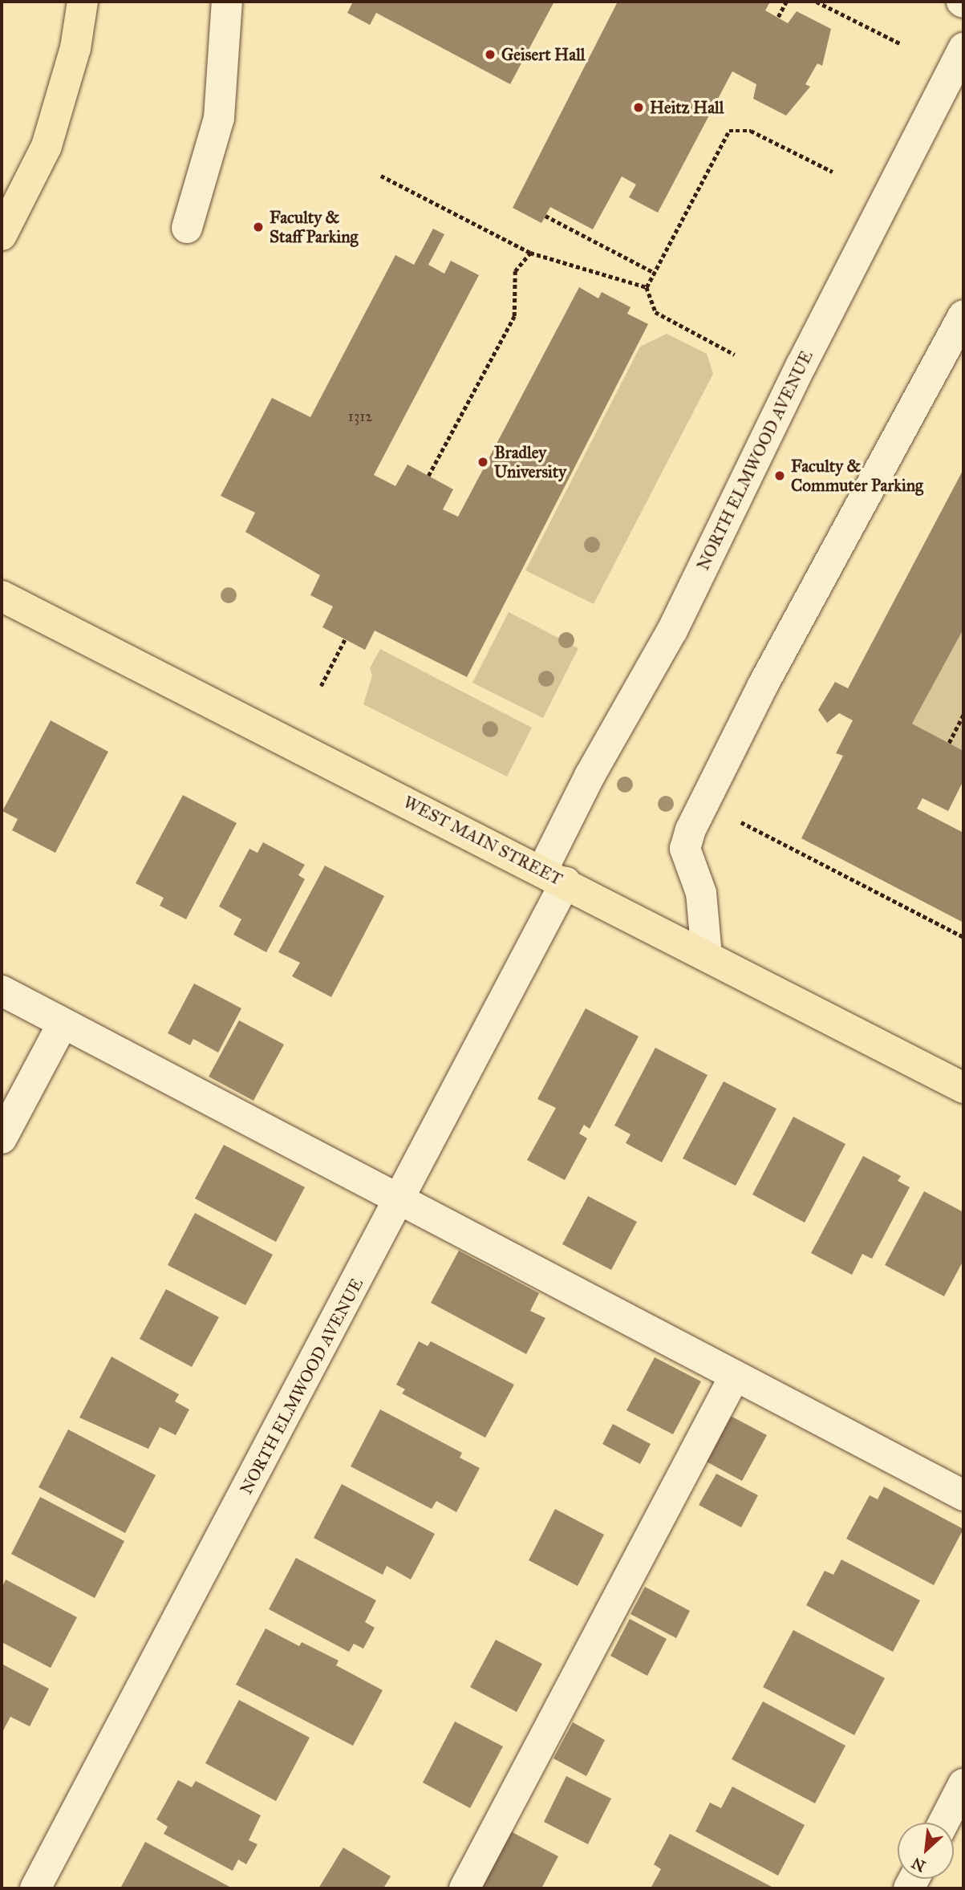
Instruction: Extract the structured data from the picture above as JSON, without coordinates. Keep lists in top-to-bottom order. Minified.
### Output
{"streets":{"main road":["WEST MAIN STREET"],"street":["NORTH ELMWOOD AVENUE"]},"crossings":[["NORTH ELMWOOD AVENUE","WEST MAIN STREET"]],"places":["Geisert Hall","Heitz Hall","Faculty & Staff Parking","Bradley University","Faculty & Commuter Parking"],"house_numbers":["1312"],"north":"bottom left"}
